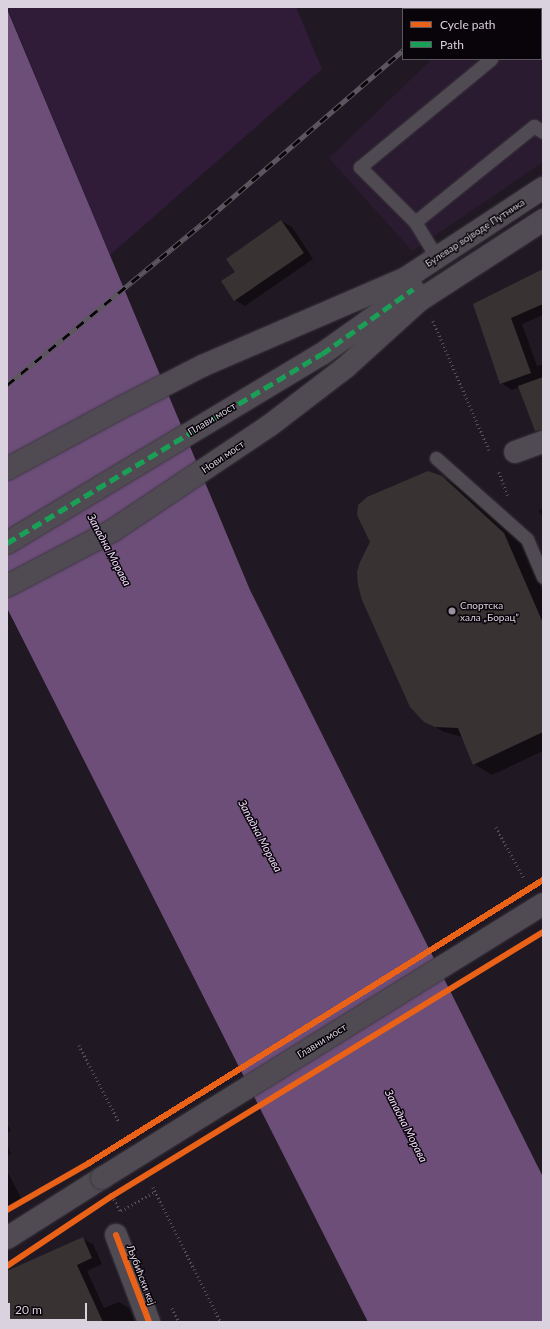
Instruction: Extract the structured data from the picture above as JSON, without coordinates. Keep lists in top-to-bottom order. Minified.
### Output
{"streets":{"main road":["Булевар војводе Путника","Плави мост","Нови мост","Главни мост","Љубићски кеј"]},"crossings":[["Булевар војводе Путника","Плави мост"],["Булевар војводе Путника","Нови мост"],["Плави мост","Нови мост"]],"water":["Западна Морава"],"places":["Спортска хала „Борац”"],"legend":["Cycle path","Path"],"scale_bar":"20 m"}
